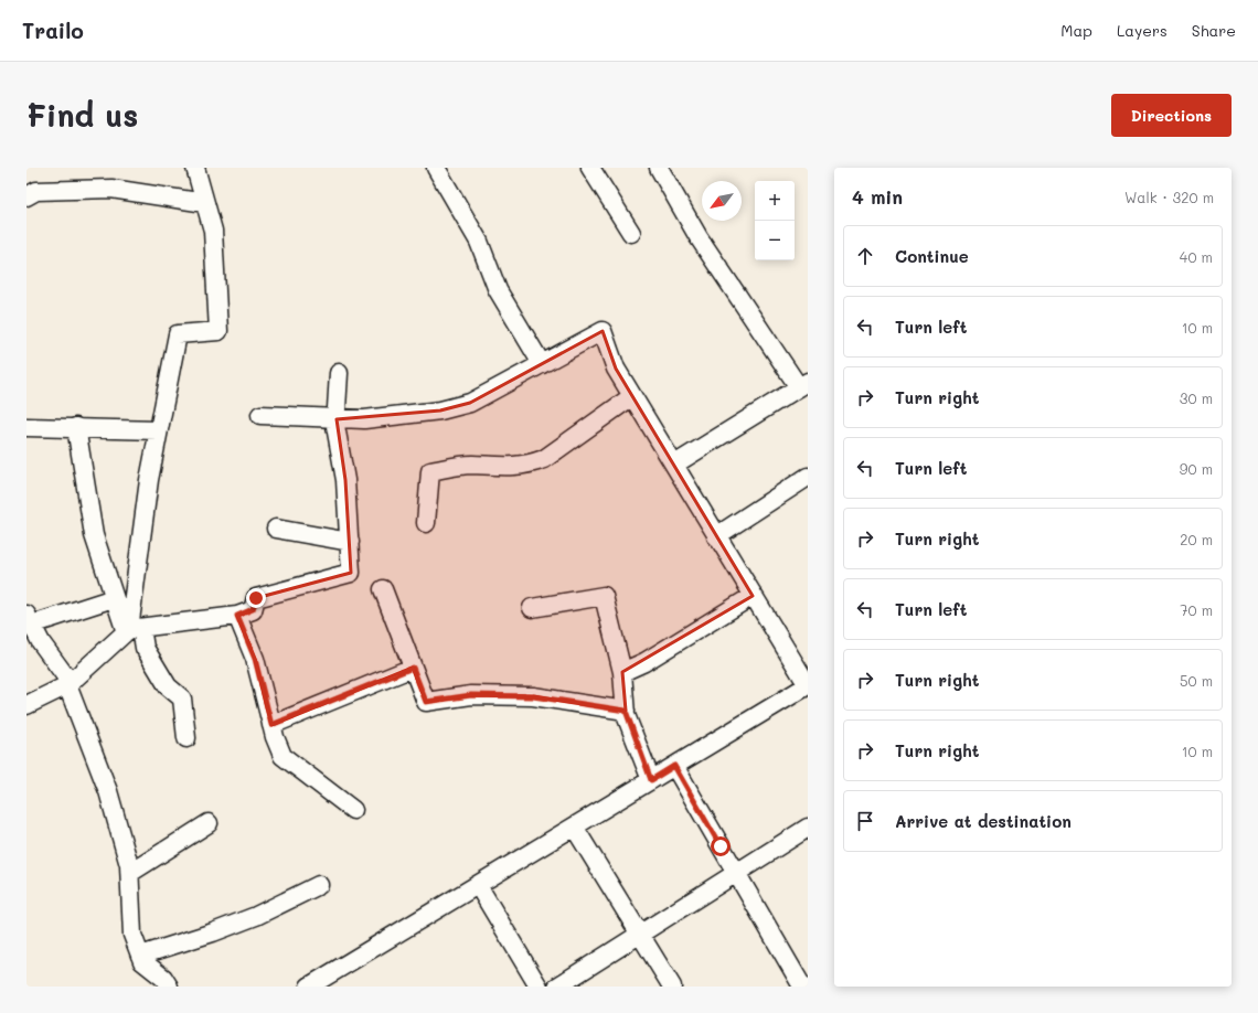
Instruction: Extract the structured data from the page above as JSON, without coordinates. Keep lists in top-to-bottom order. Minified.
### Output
{"north":"bottom left","page":{"header":"Trailo","nav":["Map","Layers","Share"],"buttons":"Directions","title":"Find us","heading":["4 min","Walk · 320 m"],"map_buttons":["+","−"],"list":[["Continue","40 m"],["Turn left","10 m"],["Turn right","30 m"],["Turn left","90 m"],["Turn right","20 m"],["Turn left","70 m"],["Turn right","50 m"],["Turn right","10 m"],"Arrive at destination"]}}
